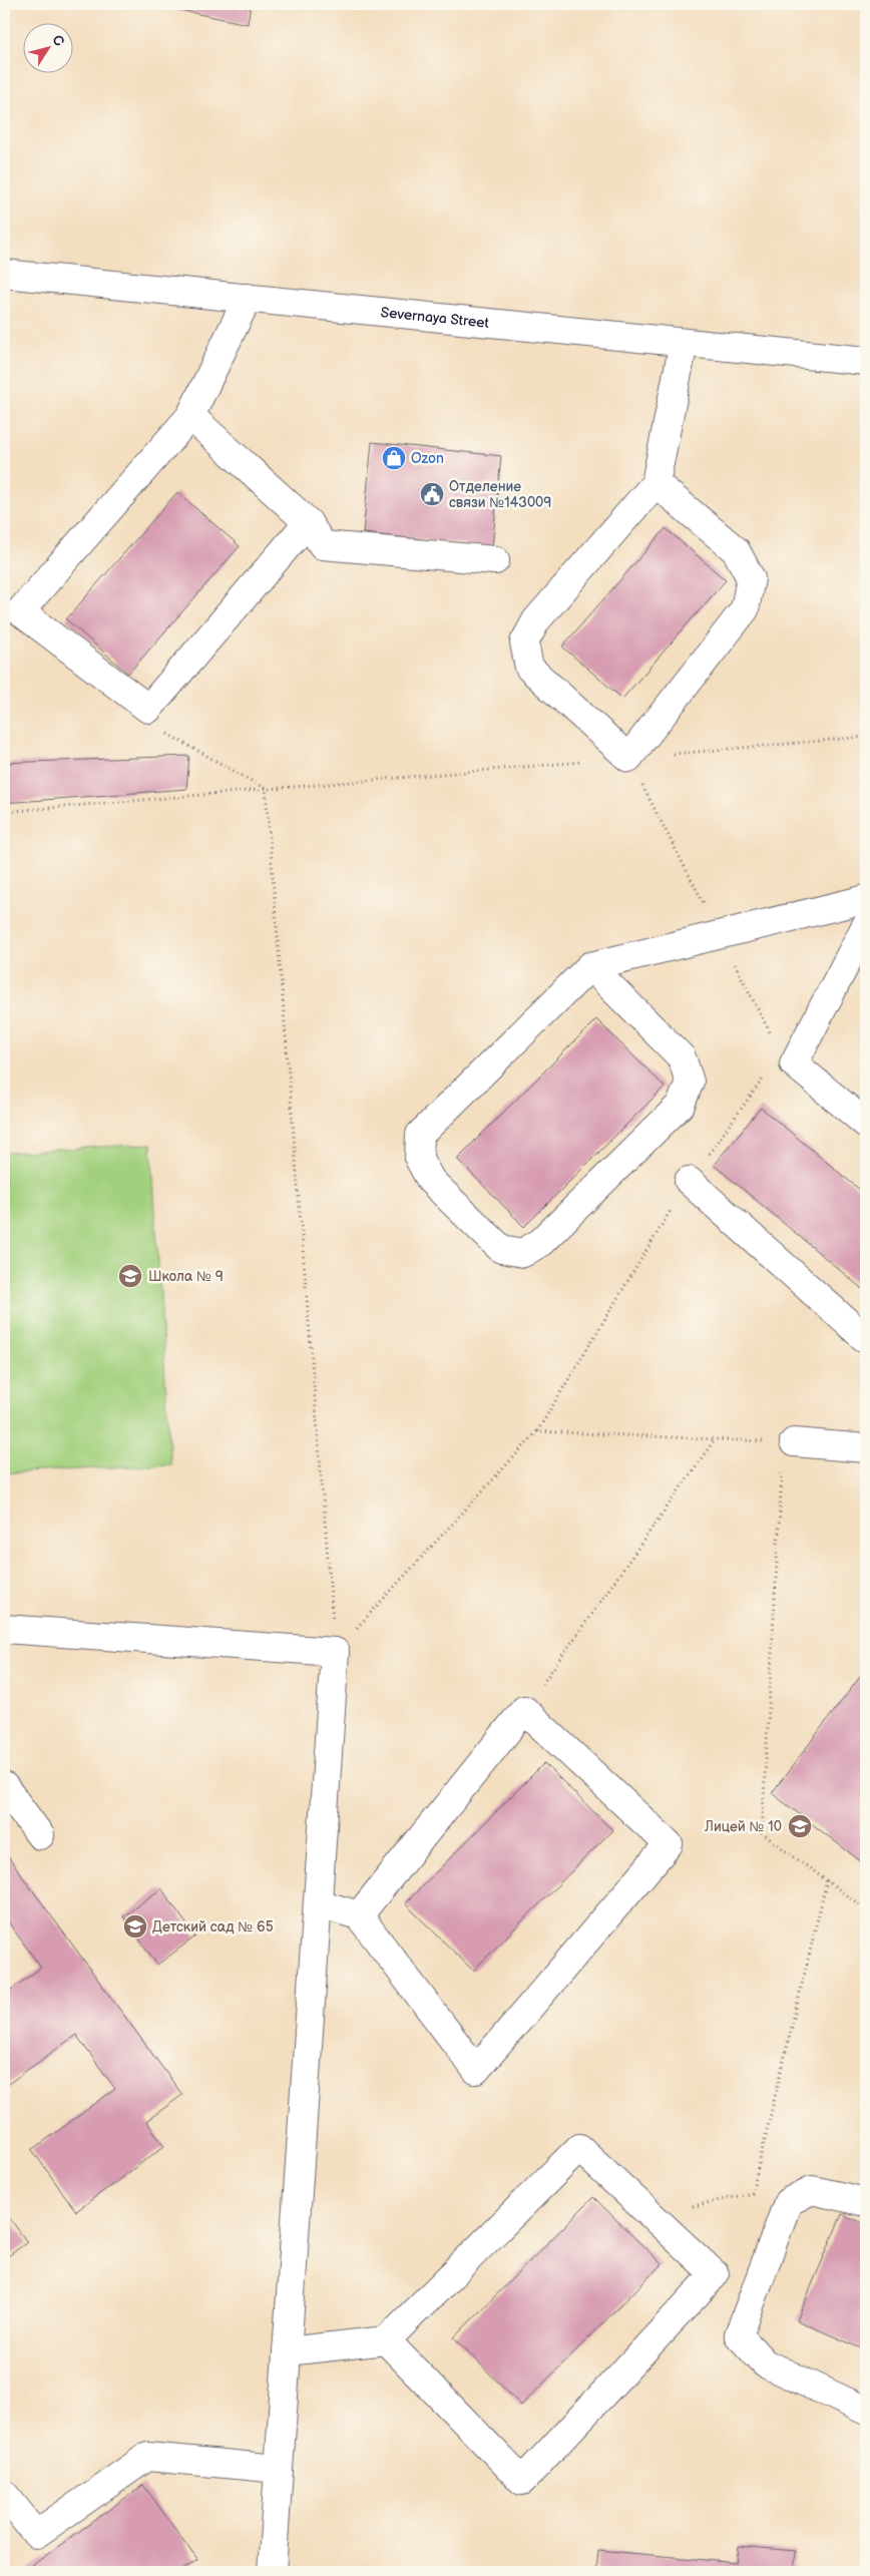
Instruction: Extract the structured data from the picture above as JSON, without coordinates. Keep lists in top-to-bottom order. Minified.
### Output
{"streets":{"street":["Severnaya Street"]},"places":{"shop":["Ozon"],"public building":["Отделение связи №143009"],"school or university":["Школа № 9","Лицей № 10","Детский сад № 65"]},"north":"top right"}
